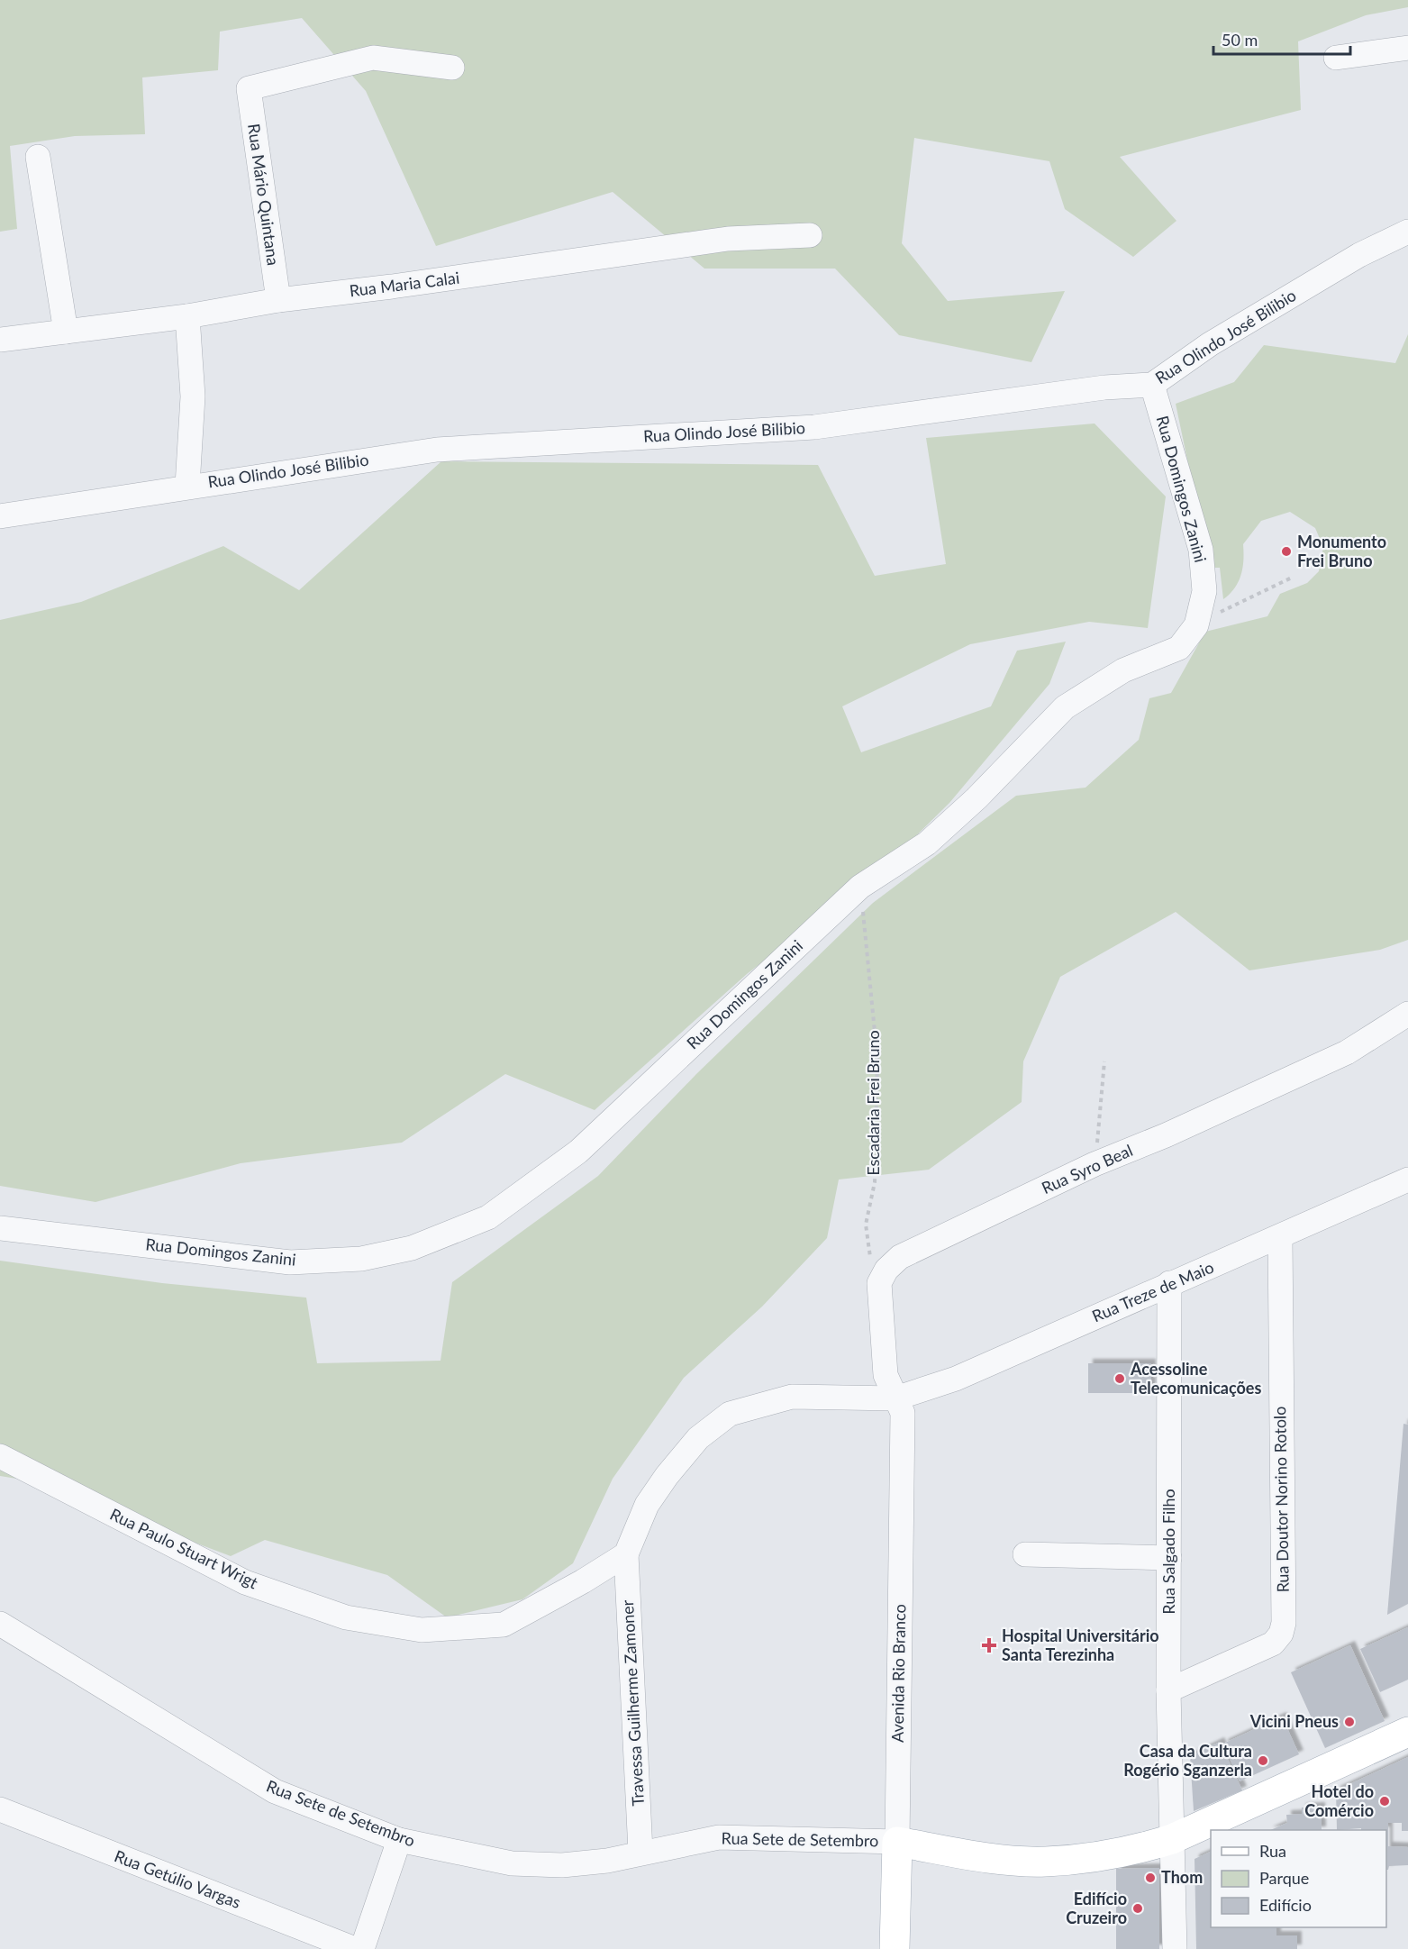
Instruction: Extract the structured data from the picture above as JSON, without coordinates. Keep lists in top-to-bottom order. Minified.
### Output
{"streets":{"main road":["Avenida Rio Branco","Rua Sete de Setembro"],"street":["Rua Mário Quintana","Rua Maria Calai","Rua Olindo José Bilibio","Rua Domingos Zanini","Rua Syro Beal","Rua Treze de Maio","Rua Doutor Norino Rotolo","Rua Paulo Stuart Wrigt","Rua Salgado Filho","Travessa Guilherme Zamoner","Rua Getúlio Vargas"],"path":["Escadaria Frei Bruno"]},"crossings":[["Rua Mário Quintana","Rua Maria Calai"],["Rua Olindo José Bilibio","Rua Domingos Zanini"],["Rua Domingos Zanini","Escadaria Frei Bruno"],["Escadaria Frei Bruno","Rua Syro Beal"],["Rua Treze de Maio","Rua Doutor Norino Rotolo"],["Rua Treze de Maio","Rua Salgado Filho"],["Rua Treze de Maio","Avenida Rio Branco"],["Rua Doutor Norino Rotolo","Rua Salgado Filho"],["Rua Paulo Stuart Wrigt","Travessa Guilherme Zamoner"],["Rua Salgado Filho","Rua Sete de Setembro"],["Avenida Rio Branco","Rua Sete de Setembro"],["Travessa Guilherme Zamoner","Rua Sete de Setembro"]],"places":{"other":["Monumento Frei Bruno","Acessoline Telecomunicações","Vicini Pneus","Casa da Cultura Rogério Sganzerla","Hotel do Comércio","Thom","Edifício Cruzeiro"],"health":["Hospital Universitário Santa Terezinha"]},"legend":["Rua","Parque","Edifício"],"scale_bar":"50 m"}
